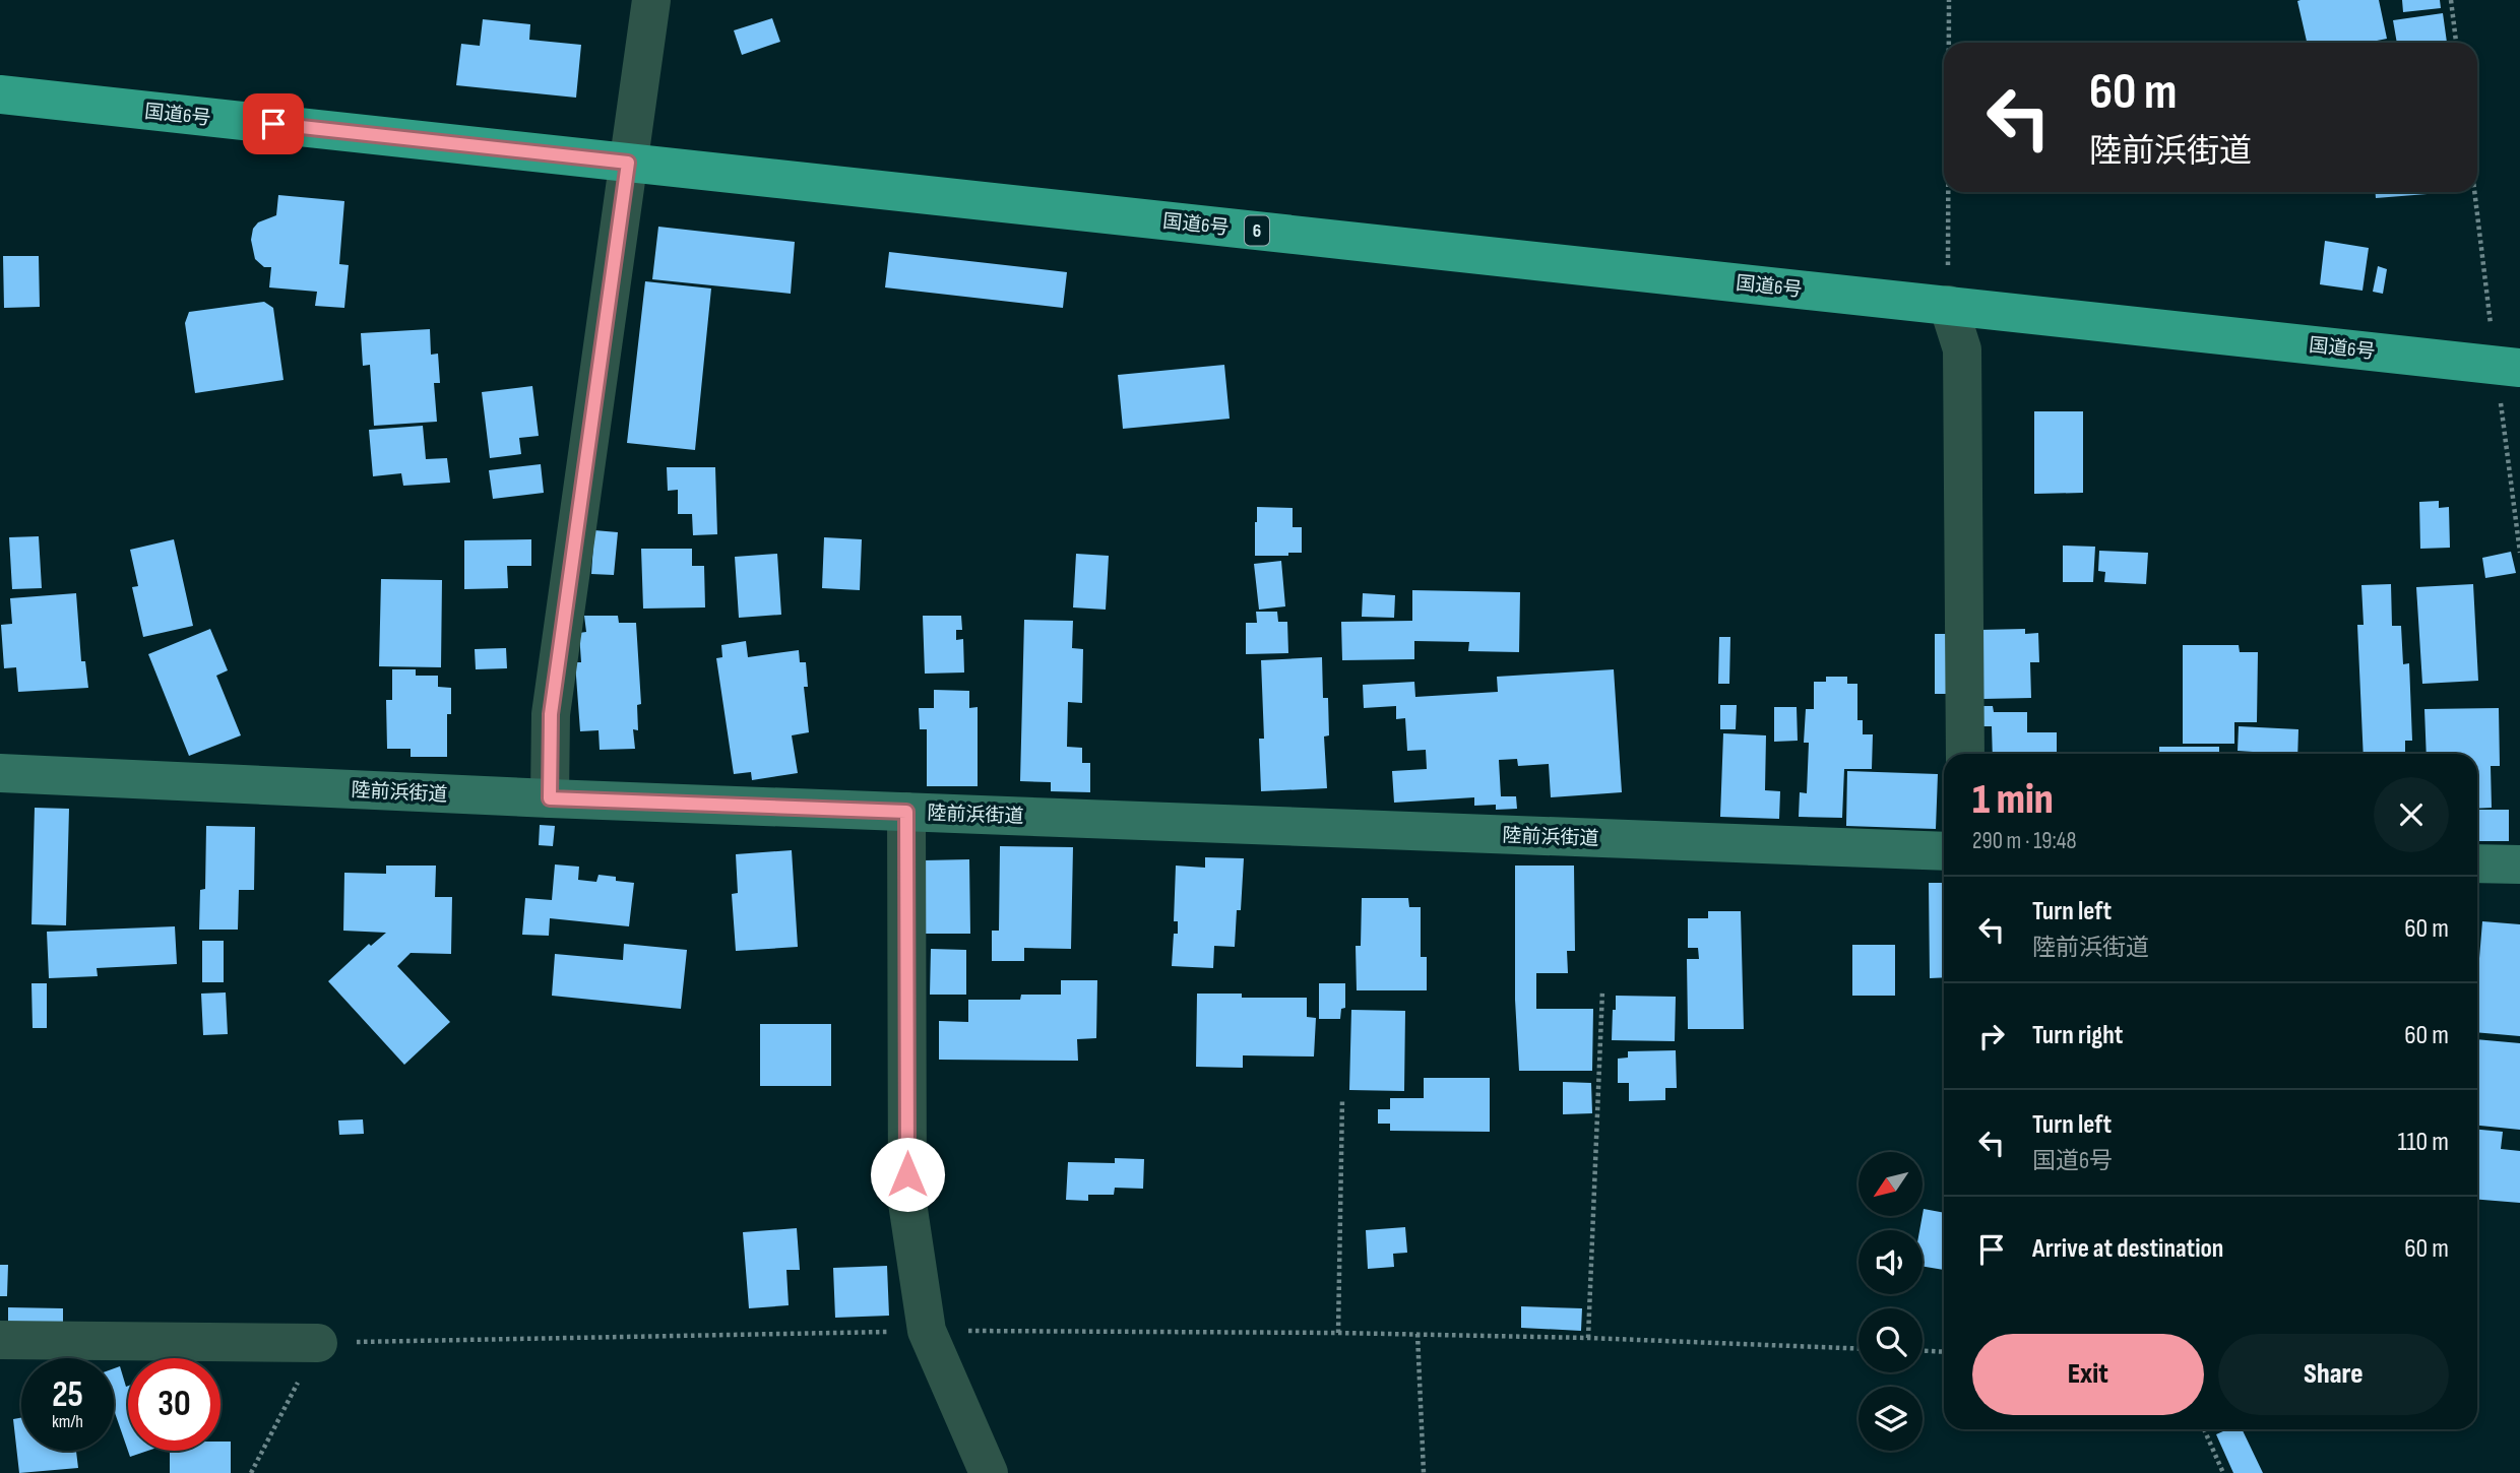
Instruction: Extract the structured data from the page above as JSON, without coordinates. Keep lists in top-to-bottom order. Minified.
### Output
{"streets":{"highway":["国道6号","6"],"street":["陸前浜街道"]},"north":"bottom left","page":{"turn":["60 m","陸前浜街道"],"heading":["1 min","290 m · 19:48"],"list":[{"name":"Turn left","note":"陸前浜街道","value":"60 m"},{"name":"Turn right","value":"60 m"},{"name":"Turn left","note":"国道6号","value":"110 m"},{"name":"Arrive at destination","value":"60 m"}],"buttons":["Exit","Share"],"speed":"25 km/h","limit":"30"}}
